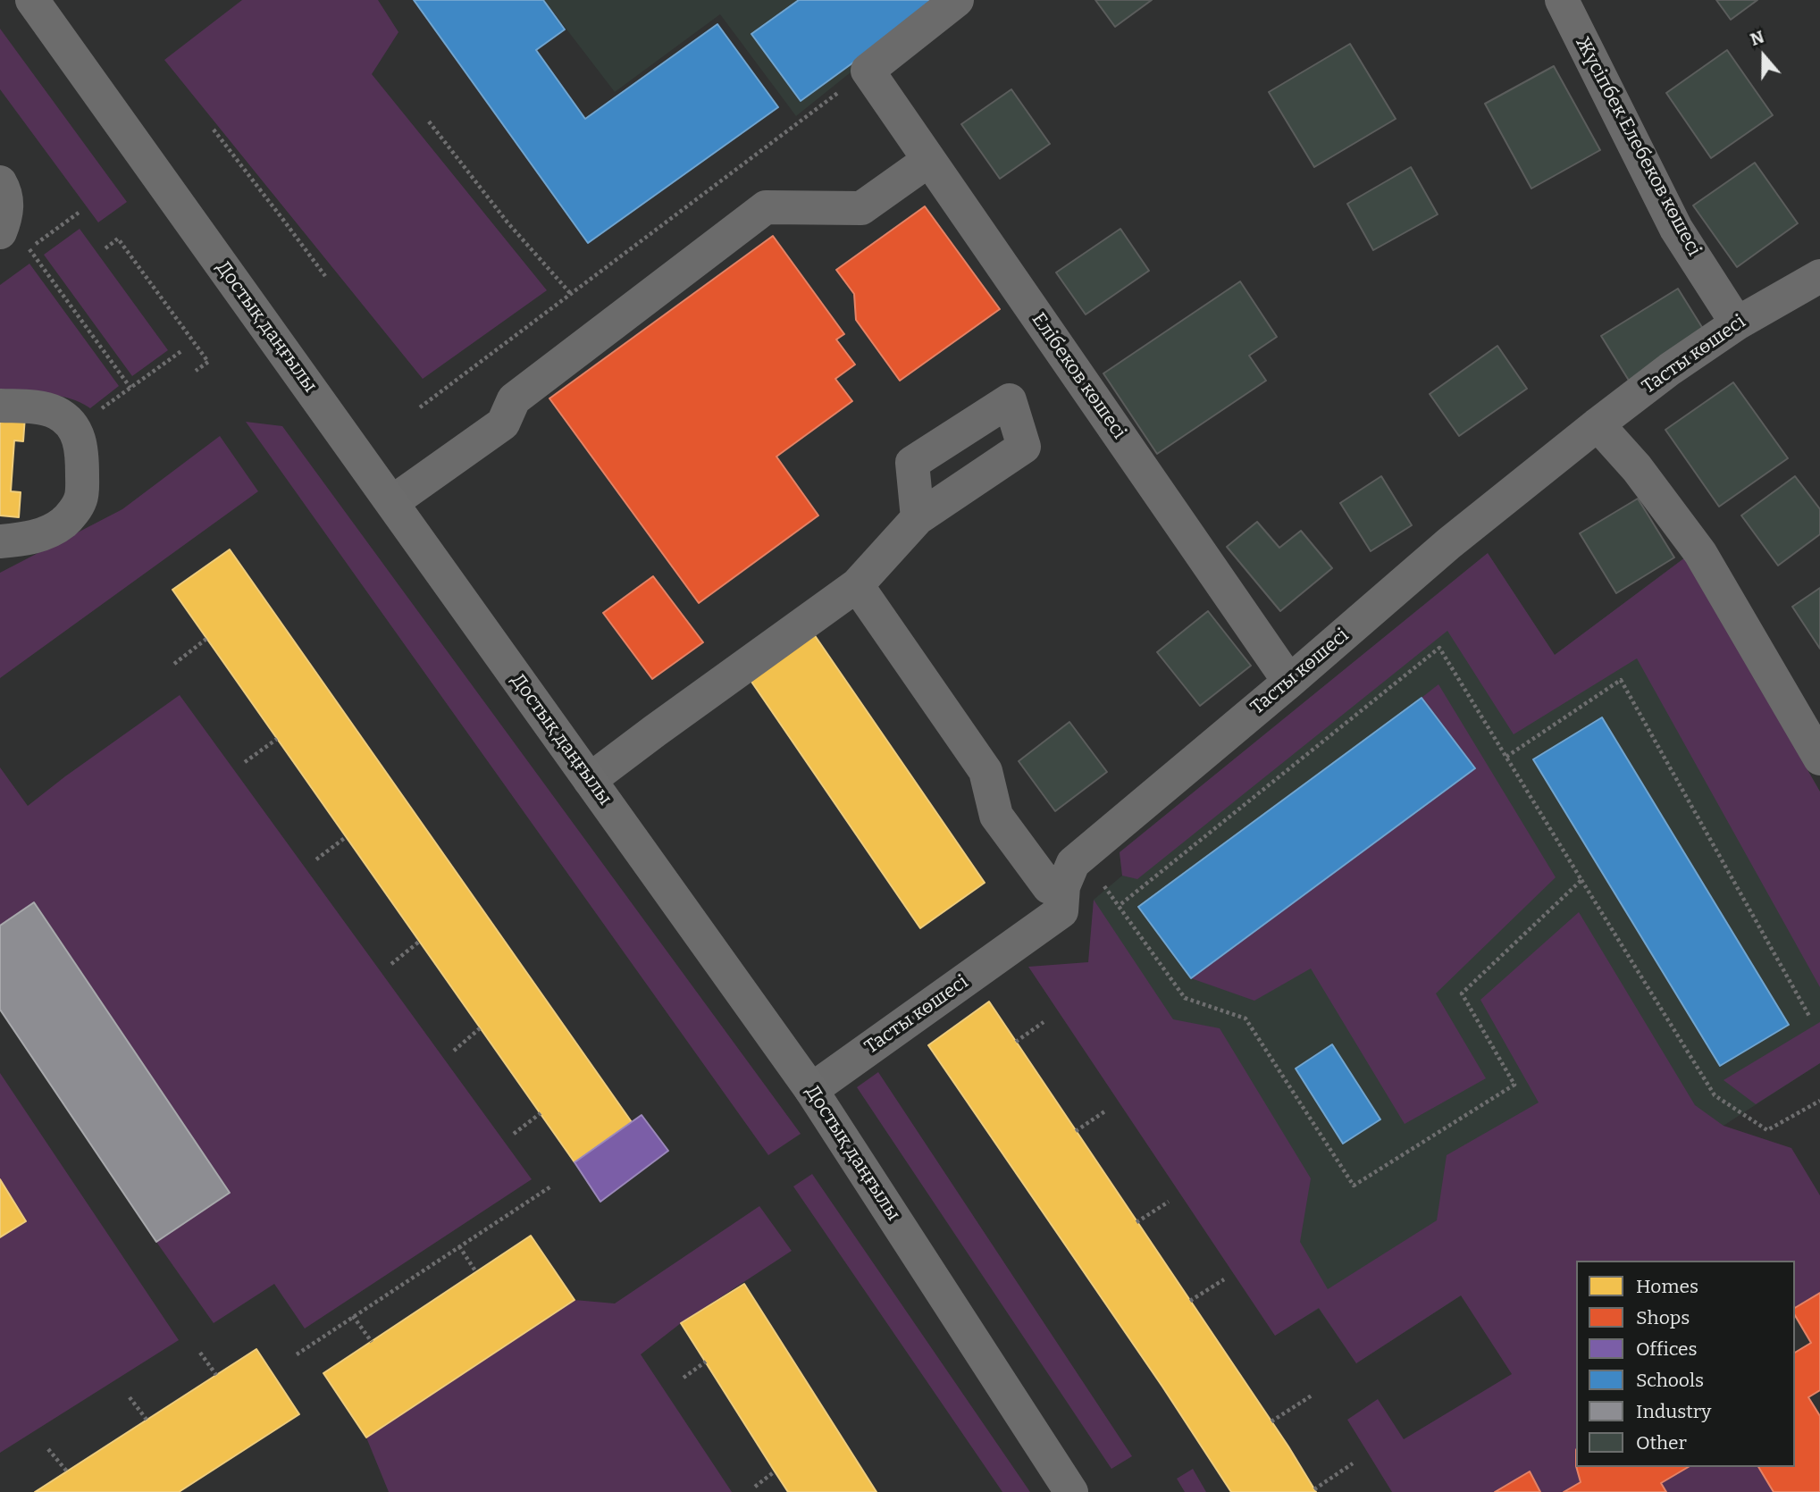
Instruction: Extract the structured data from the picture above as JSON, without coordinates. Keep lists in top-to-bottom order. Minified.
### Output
{"streets":{"main road":["Достық даңғылы"],"street":["Жүсіпбек Елебеков көшесі","Тасты көшесі","Елібеков көшесі"]},"crossings":[["Жүсіпбек Елебеков көшесі","Тасты көшесі"],["Достық даңғылы","Тасты көшесі"],["Тасты көшесі","Елібеков көшесі"]],"legend":["Homes","Shops","Offices","Schools","Industry","Other"],"north":"top"}
